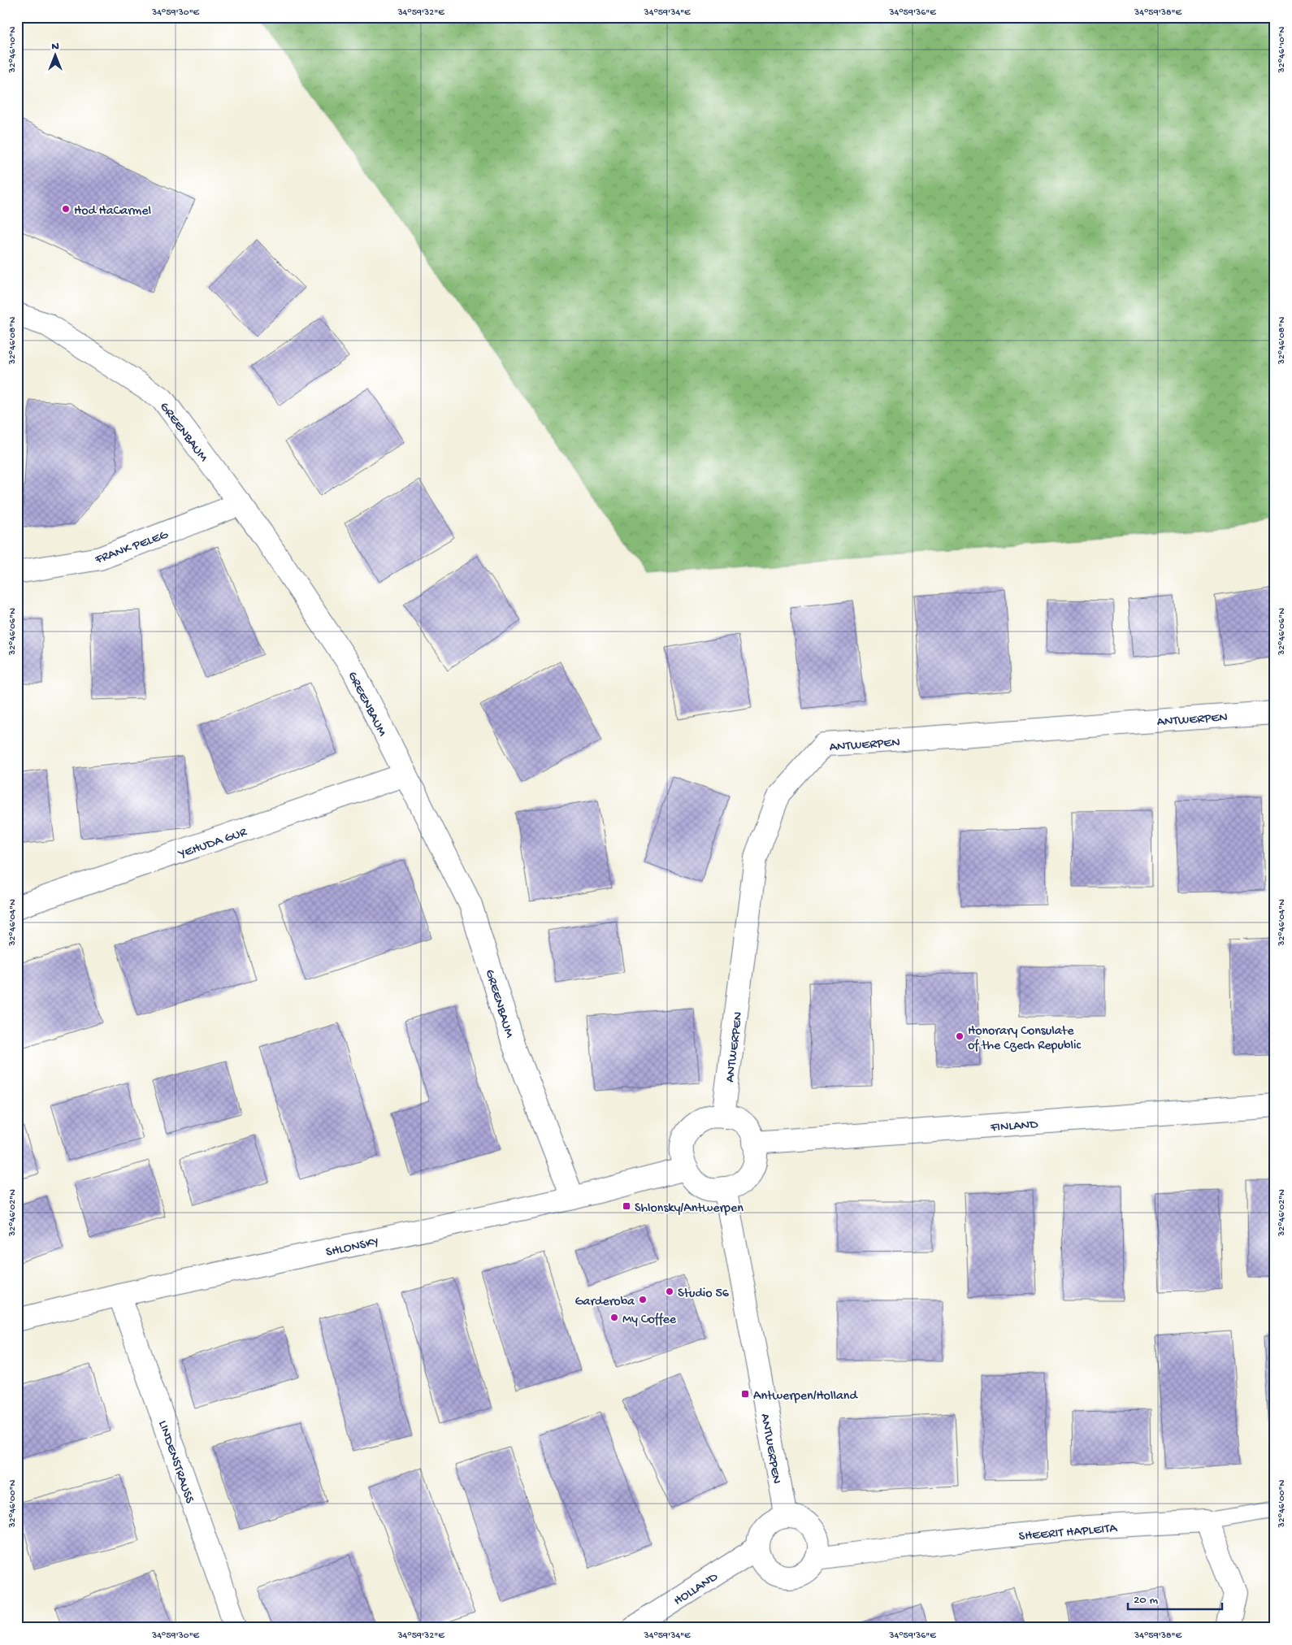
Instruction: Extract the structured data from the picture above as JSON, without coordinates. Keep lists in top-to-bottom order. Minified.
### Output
{"streets":{"street":["GREENBAUM","FRANK PELEG","ANTWERPEN","YEHUDA GUR","FINLAND","SHLONSKY","LINDENSTRAUSS","SHEERIT HAPLEITA","HOLLAND"]},"crossings":[["GREENBAUM","FRANK PELEG"],["GREENBAUM","YEHUDA GUR"],["GREENBAUM","SHLONSKY"],["ANTWERPEN","FINLAND"],["ANTWERPEN","SHLONSKY"],["ANTWERPEN","SHEERIT HAPLEITA"],["ANTWERPEN","HOLLAND"],["FINLAND","SHLONSKY"],["SHLONSKY","LINDENSTRAUSS"],["SHEERIT HAPLEITA","HOLLAND"]],"places":{"other":["Hod HaCarmel","Honorary Consulate of the Czech Republic","Studio 56","Garderoba","My Coffee"],"transit":["Shlonsky/Antwerpen","Antwerpen/Holland"]},"scale_bar":"20 m","north":"top","coordinates":["34°59'30\"E","34°59'32\"E","34°59'34\"E","34°59'36\"E","34°59'38\"E","32°46'10\"N","32°46'08\"N","32°46'06\"N","32°46'04\"N","32°46'02\"N","32°46'00\"N"]}
